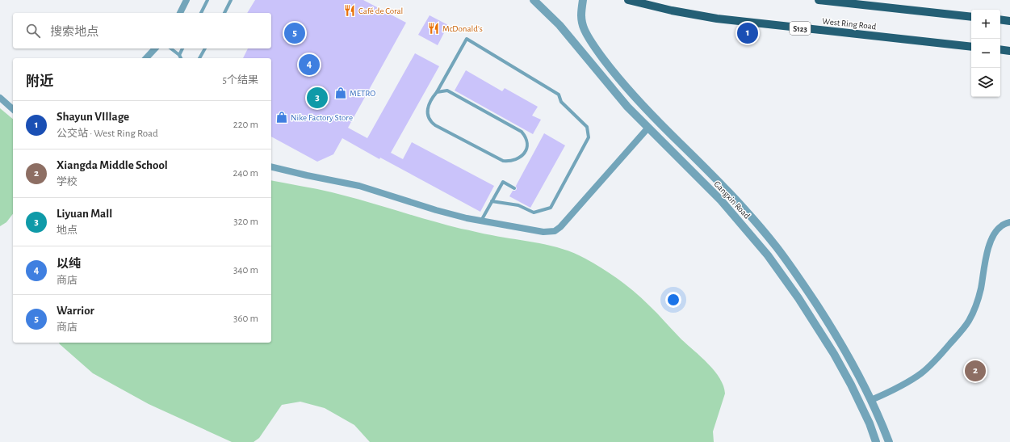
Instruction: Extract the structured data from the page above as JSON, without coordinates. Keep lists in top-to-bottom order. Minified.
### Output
{"streets":{"main road":["West Ring Road","S123"],"street":["Gangxin Road"]},"places":{"restaurant":["Café de Coral","McDonald's"],"shop":["METRO","Nike Factory Store"]},"page":{"map_buttons":["+","−"],"search":"搜索地点","pins":["1","5","4","3","2"],"heading":["附近","5个结果"],"list":[{"mark":"1","name":"Shayun VIllage","note":"公交站 · West Ring Road","value":"220 m"},{"mark":"2","name":"Xiangda Middle School","note":"学校","value":"240 m"},{"mark":"3","name":"Liyuan Mall","note":"地点","value":"320 m"},{"mark":"4","name":"以纯","note":"商店","value":"340 m"},{"mark":"5","name":"Warrior","note":"商店","value":"360 m"}]}}
